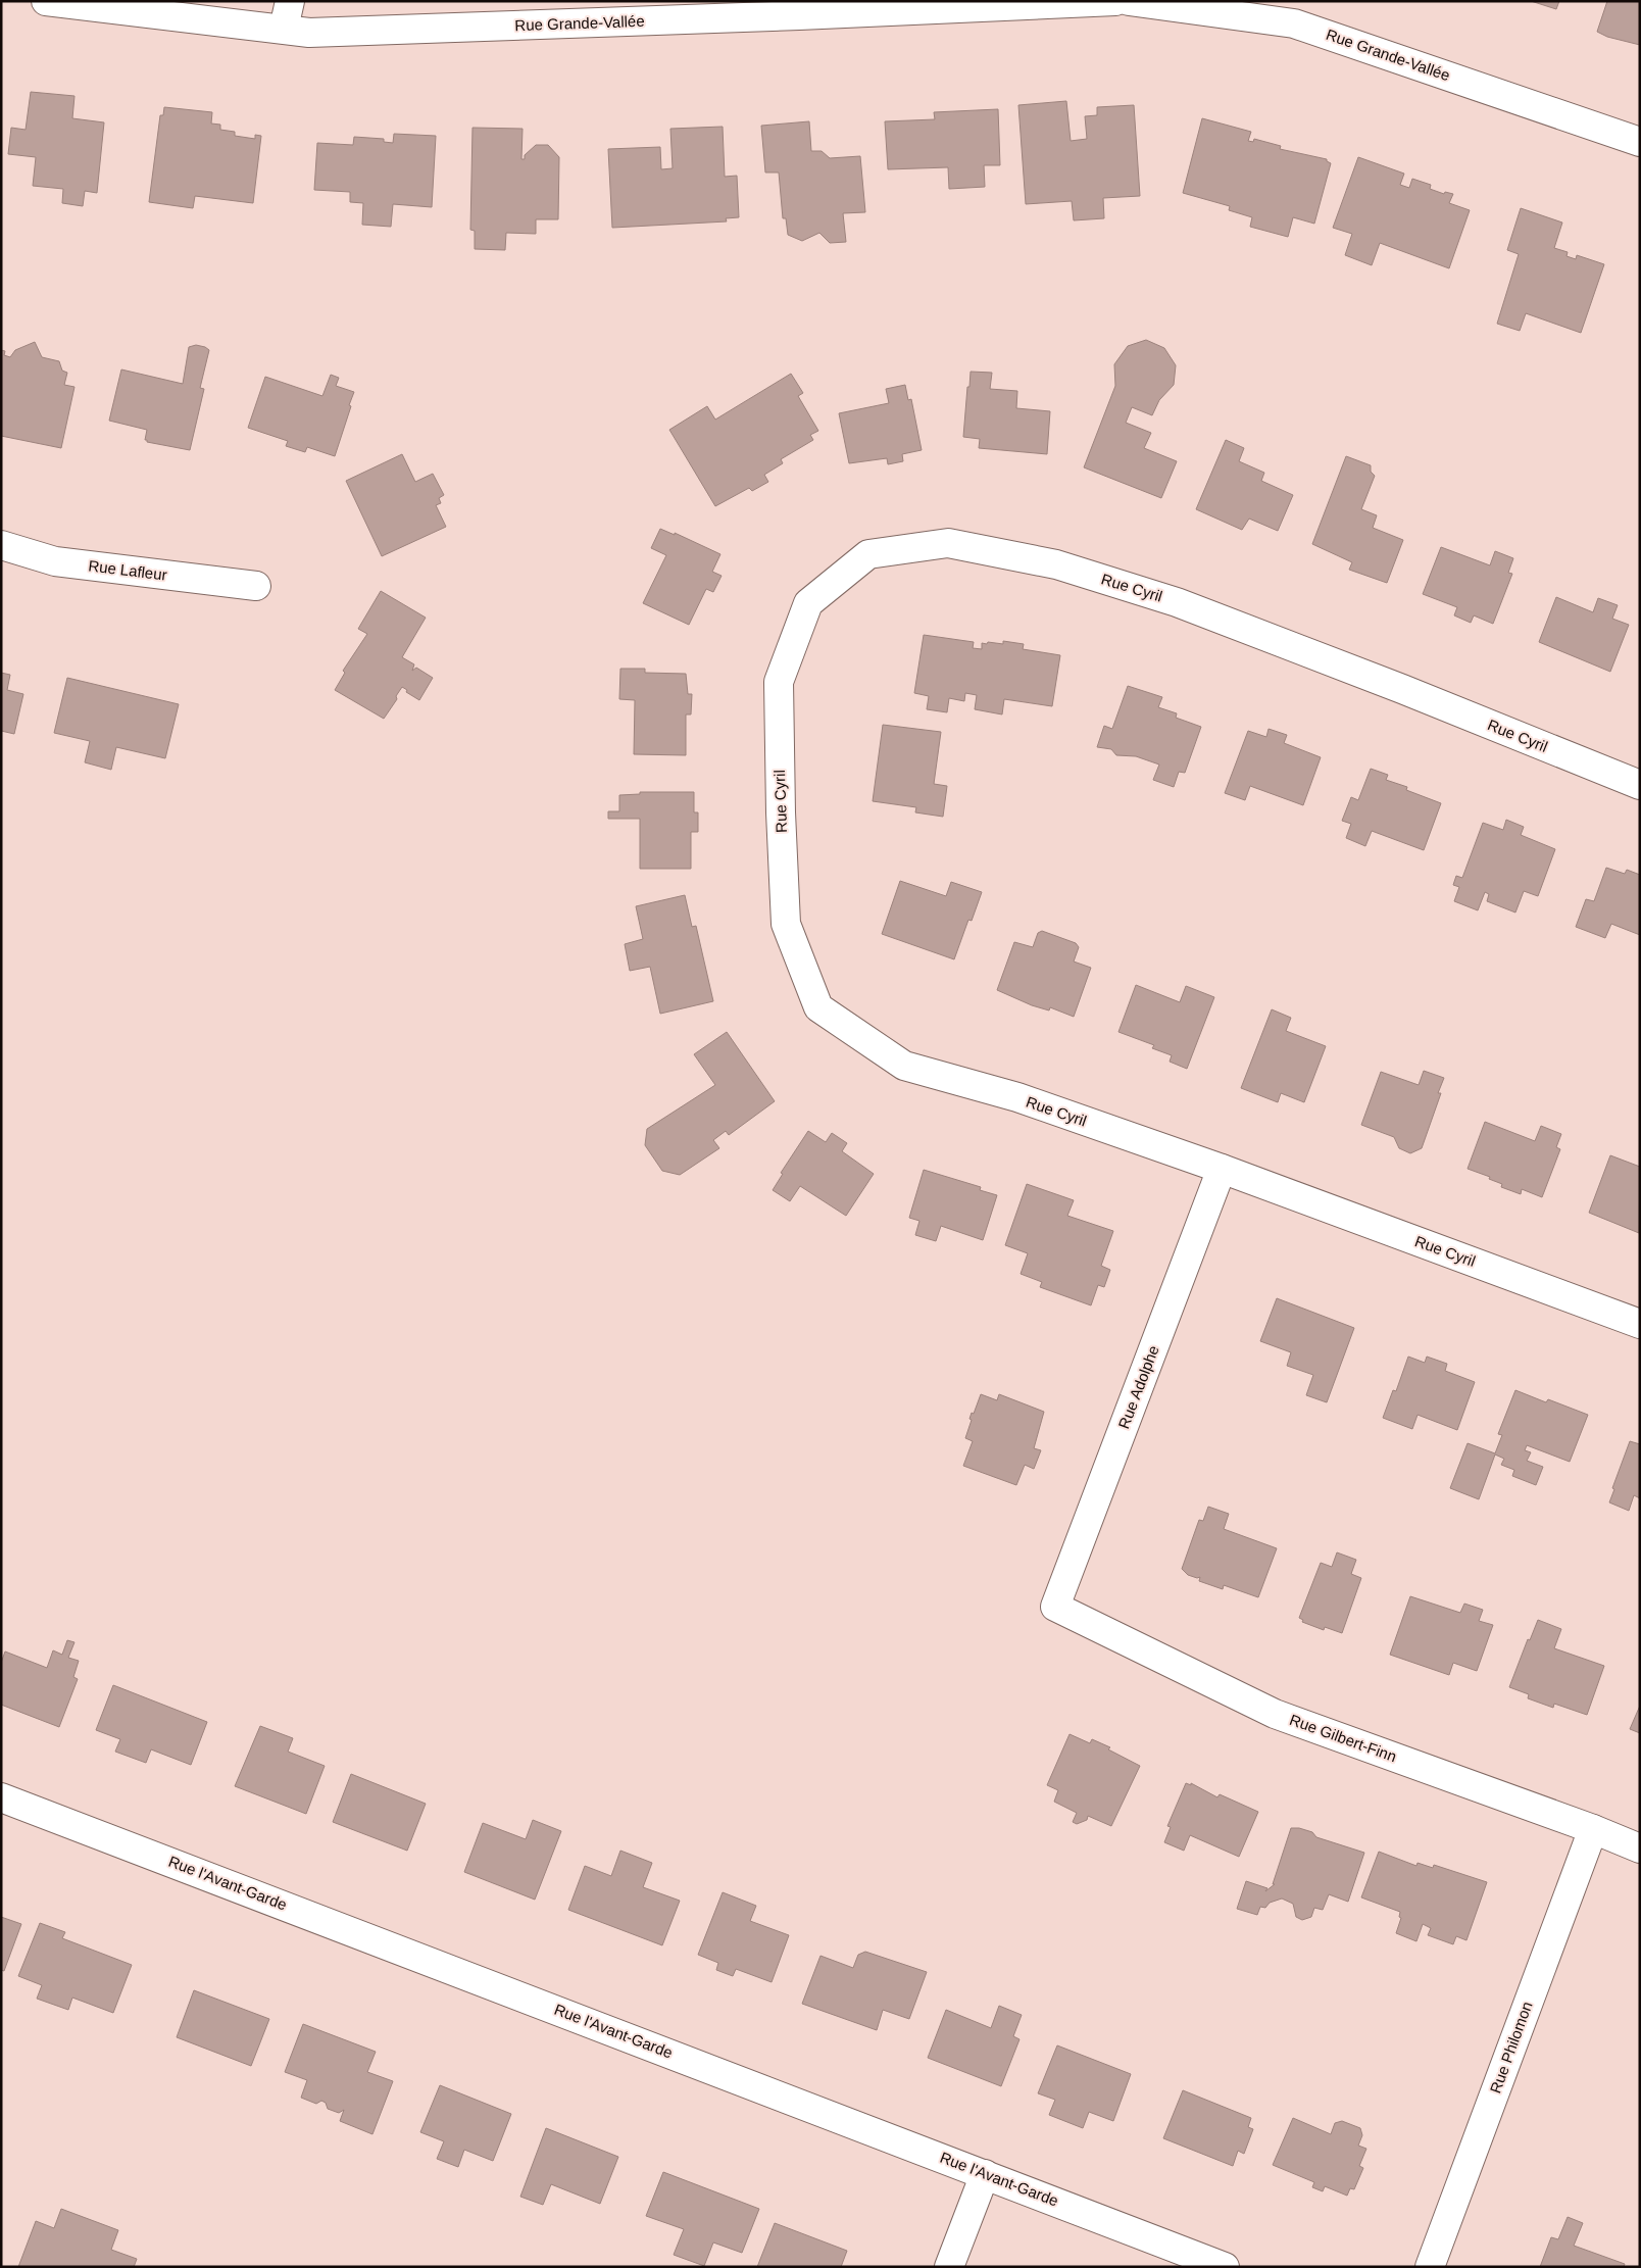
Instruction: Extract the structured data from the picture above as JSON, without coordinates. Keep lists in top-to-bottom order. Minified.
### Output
{"streets":{"street":["Rue Grande-Vallée","Rue Lafleur","Rue Cyril","Rue Adolphe","Rue Gilbert-Finn","Rue l'Avant-Garde","Rue Philomon"]},"crossings":[["Rue Cyril","Rue Adolphe"],["Rue Adolphe","Rue Gilbert-Finn"],["Rue Gilbert-Finn","Rue Philomon"]]}
